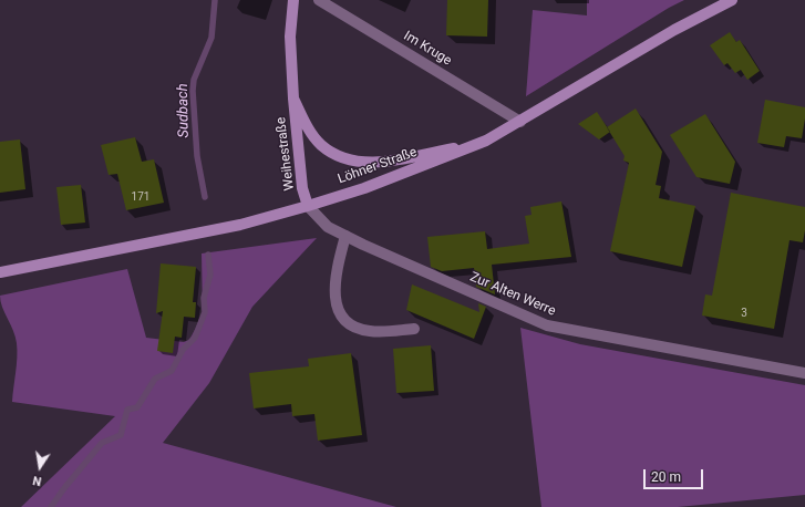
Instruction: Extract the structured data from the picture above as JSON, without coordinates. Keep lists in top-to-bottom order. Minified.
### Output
{"streets":{"main road":["Weihestraße","Löhner Straße"],"street":["Im Kruge","Zur Alten Werre"]},"crossings":[["Im Kruge","Löhner Straße"],["Weihestraße","Löhner Straße"],["Weihestraße","Zur Alten Werre"],["Löhner Straße","Zur Alten Werre"]],"water":["Sudbach"],"house_numbers":["171","3"],"scale_bar":"20 m","north":"bottom"}
